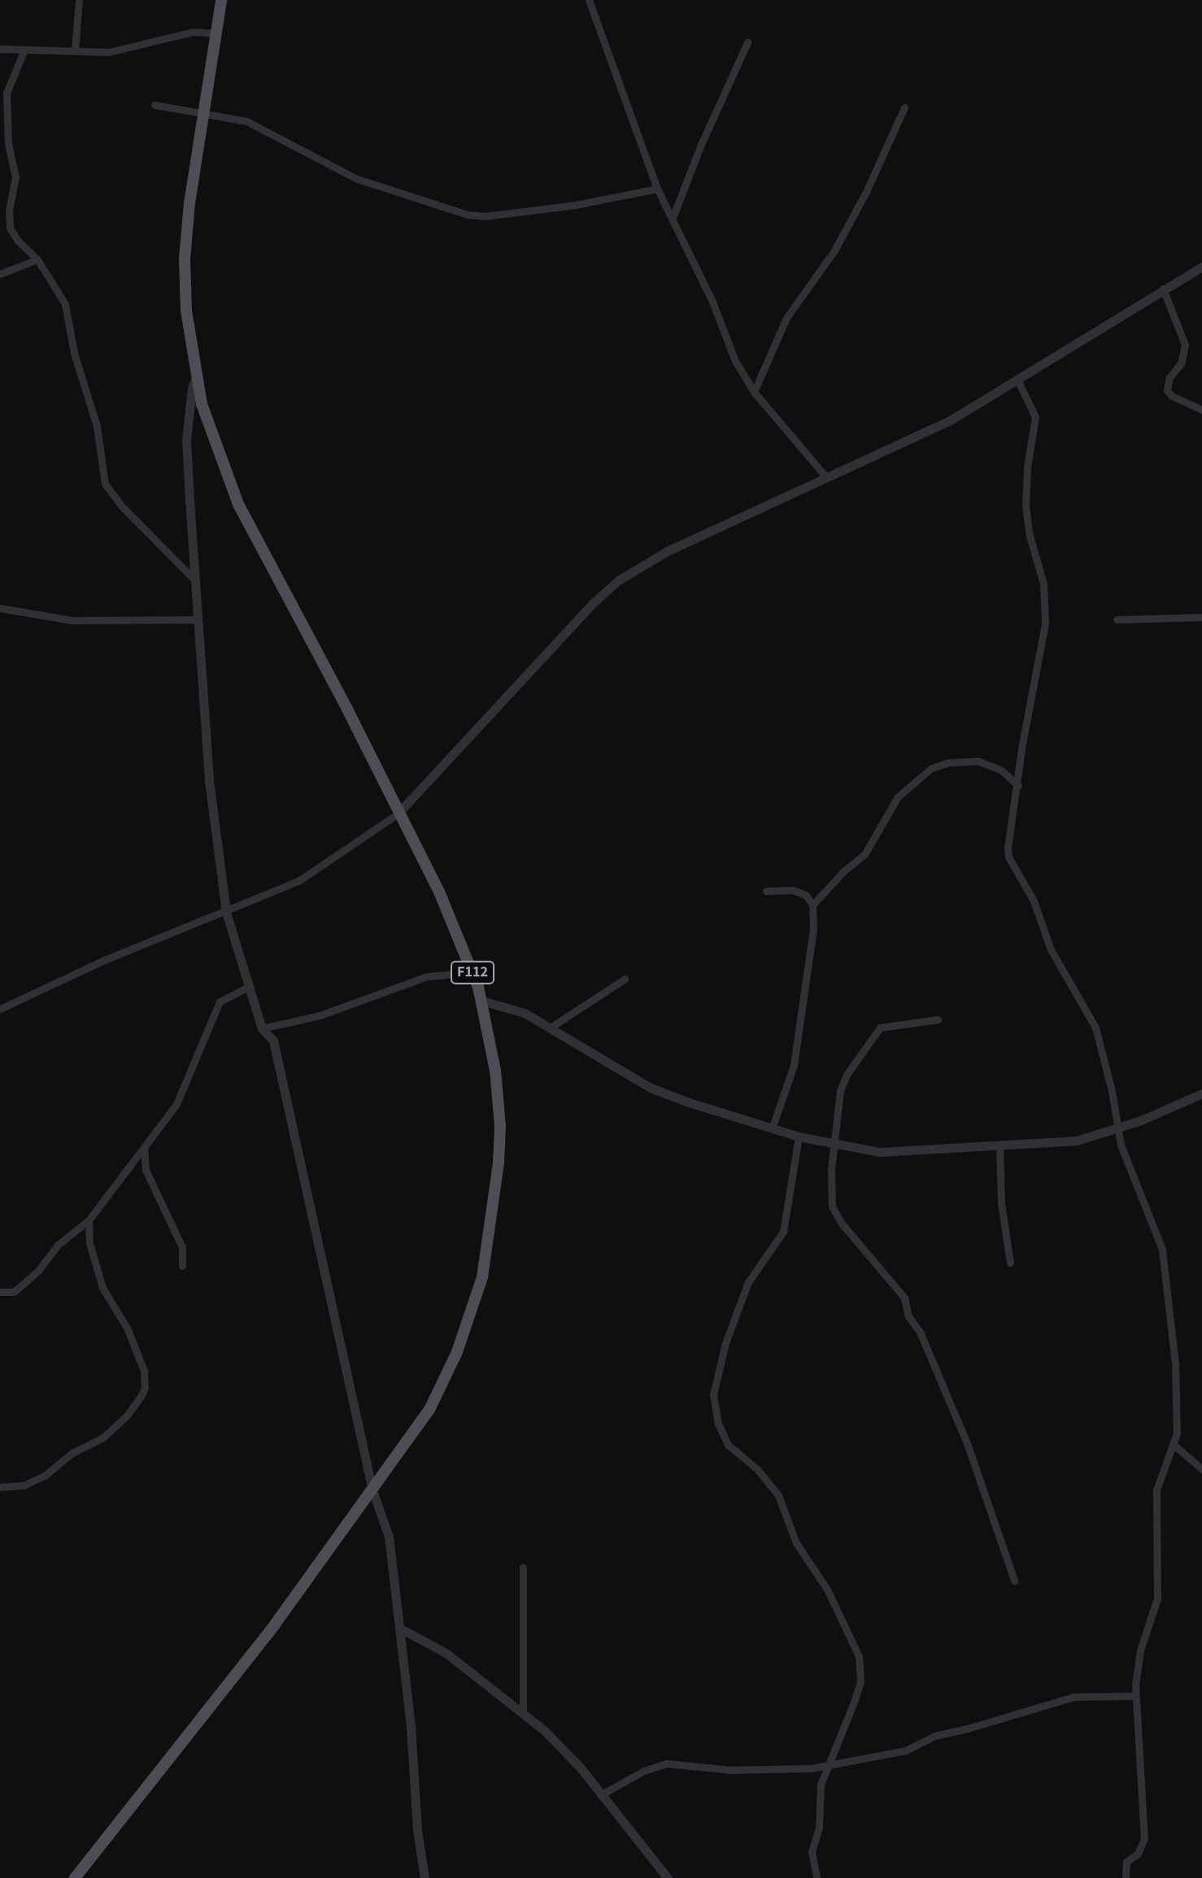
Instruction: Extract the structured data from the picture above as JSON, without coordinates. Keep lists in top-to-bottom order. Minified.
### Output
{"streets":{"main road":["F112"]}}
